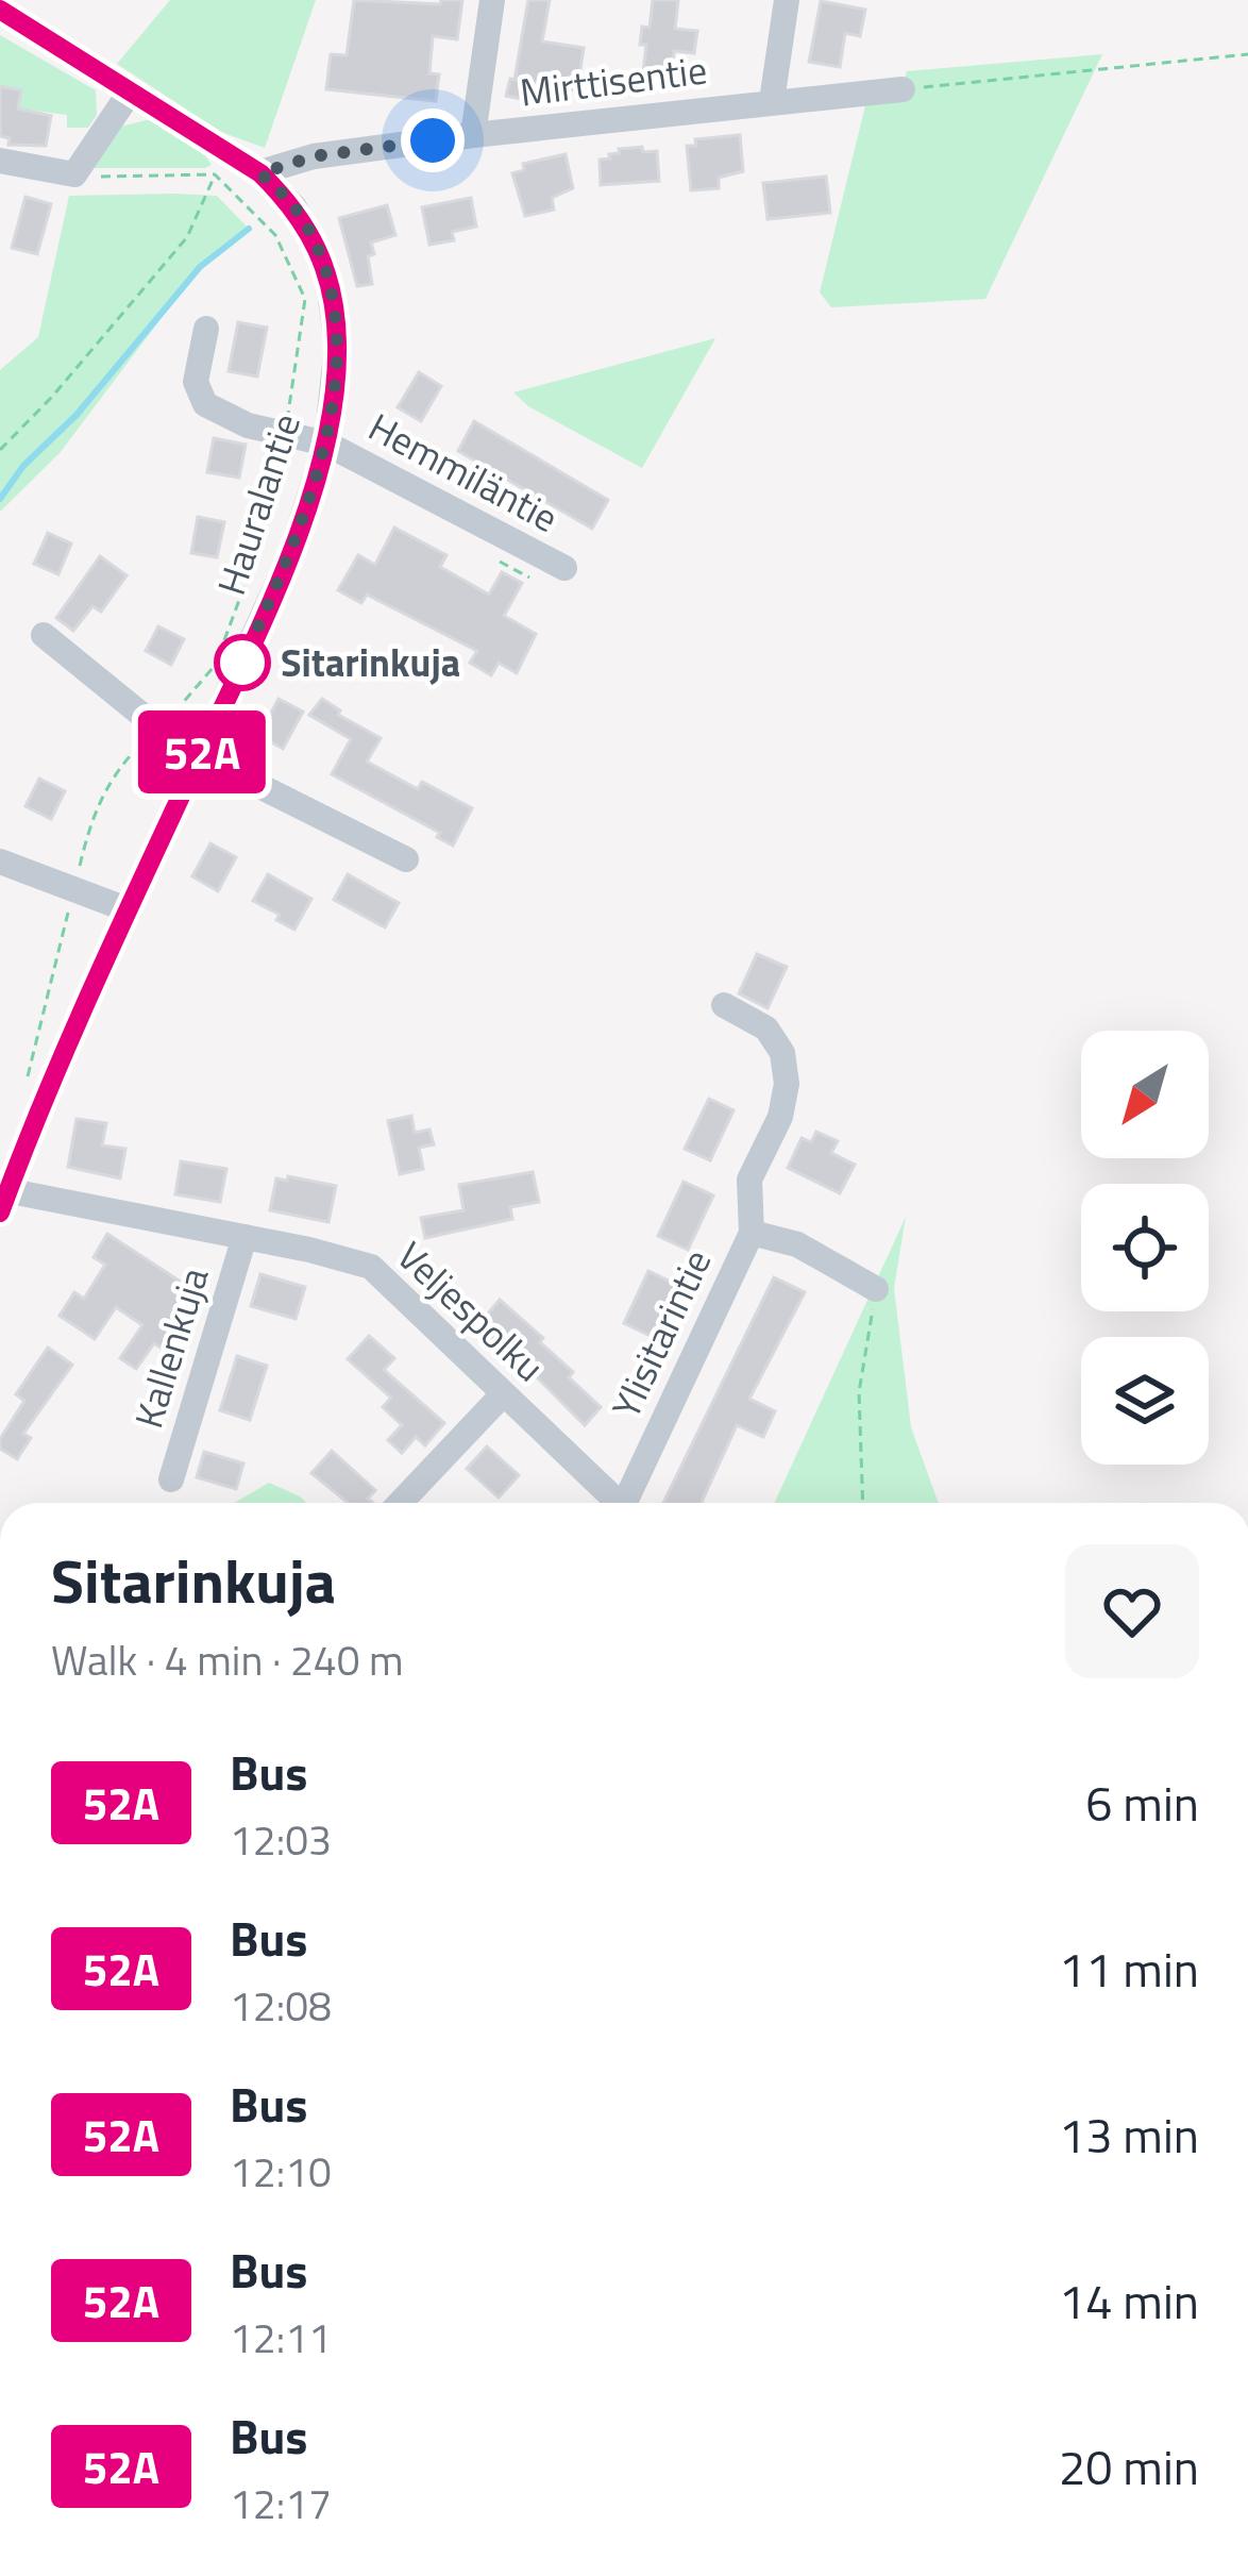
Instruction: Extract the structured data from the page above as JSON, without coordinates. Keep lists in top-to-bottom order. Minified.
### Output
{"streets":{"street":["Mirttisentie","Hemmiläntie","Hauralantie","Veljespolku","Ylisitarintie","Kallenkuja"]},"crossings":[["Mirttisentie","Hauralantie"],["Hemmiläntie","Hauralantie"],["Hauralantie","Veljespolku"],["Veljespolku","Kallenkuja"]],"places":["Sitarinkuja"],"lines":["bus line 52A"],"north":"bottom left","page":{"on_map":"52A","heading":["Sitarinkuja","Walk · 4 min · 240 m"],"list":[{"mark":"52A","name":"Bus","note":"12:03","value":"6 min"},{"mark":"52A","name":"Bus","note":"12:08","value":"11 min"},{"mark":"52A","name":"Bus","note":"12:10","value":"13 min"},{"mark":"52A","name":"Bus","note":"12:11","value":"14 min"},{"mark":"52A","name":"Bus","note":"12:17","value":"20 min"}]}}
